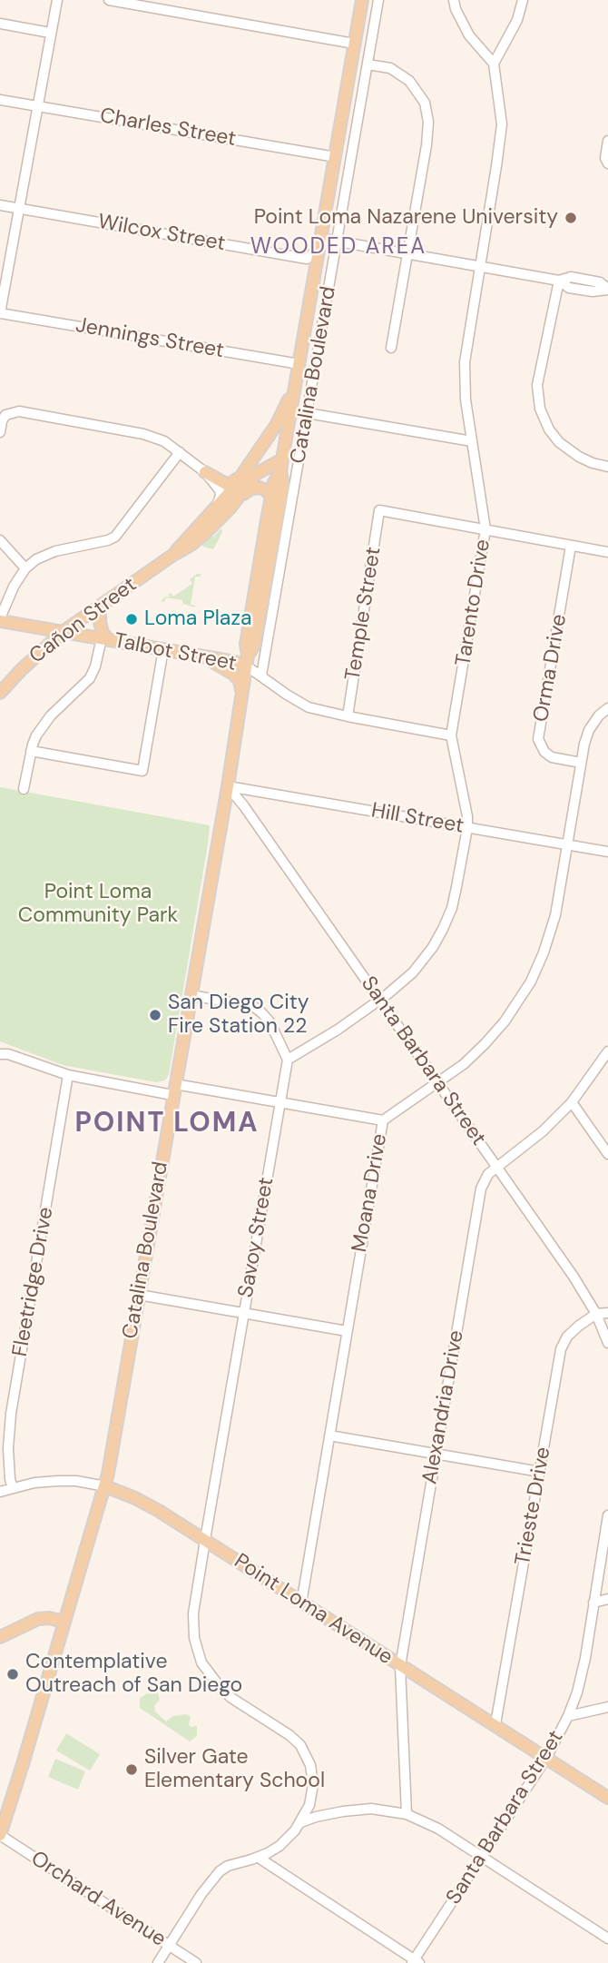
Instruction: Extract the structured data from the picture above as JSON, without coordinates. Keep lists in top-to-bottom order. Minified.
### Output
{"streets":{"main road":["Catalina Boulevard","Cañon Street","Talbot Street","Point Loma Avenue"],"street":["Charles Street","Wilcox Street","Jennings Street","Tarento Drive","Temple Street","Orma Drive","Hill Street","Santa Barbara Street","Moana Drive","Savoy Street","Fleetridge Drive","Alexandria Drive","Trieste Drive","Orchard Avenue"]},"crossings":[["Charles Street","Catalina Boulevard"],["Wilcox Street","Catalina Boulevard"],["Jennings Street","Catalina Boulevard"],["Catalina Boulevard","Cañon Street"],["Catalina Boulevard","Talbot Street"],["Catalina Boulevard","Hill Street"],["Catalina Boulevard","Santa Barbara Street"],["Catalina Boulevard","Point Loma Avenue"],["Catalina Boulevard","Orchard Avenue"],["Tarento Drive","Temple Street"],["Tarento Drive","Talbot Street"],["Tarento Drive","Hill Street"],["Tarento Drive","Santa Barbara Street"],["Tarento Drive","Savoy Street"],["Temple Street","Talbot Street"],["Cañon Street","Talbot Street"],["Orma Drive","Moana Drive"],["Hill Street","Santa Barbara Street"],["Hill Street","Moana Drive"],["Santa Barbara Street","Moana Drive"],["Santa Barbara Street","Alexandria Drive"],["Santa Barbara Street","Trieste Drive"],["Santa Barbara Street","Point Loma Avenue"],["Moana Drive","Point Loma Avenue"],["Savoy Street","Point Loma Avenue"],["Fleetridge Drive","Point Loma Avenue"],["Alexandria Drive","Point Loma Avenue"],["Trieste Drive","Point Loma Avenue"]],"districts":["WOODED AREA","POINT LOMA"],"parks":["Point Loma Community Park"],"places":["Point Loma Nazarene University","Loma Plaza","San Diego City Fire Station 22","Contemplative Outreach of San Diego","Silver Gate Elementary School"]}
